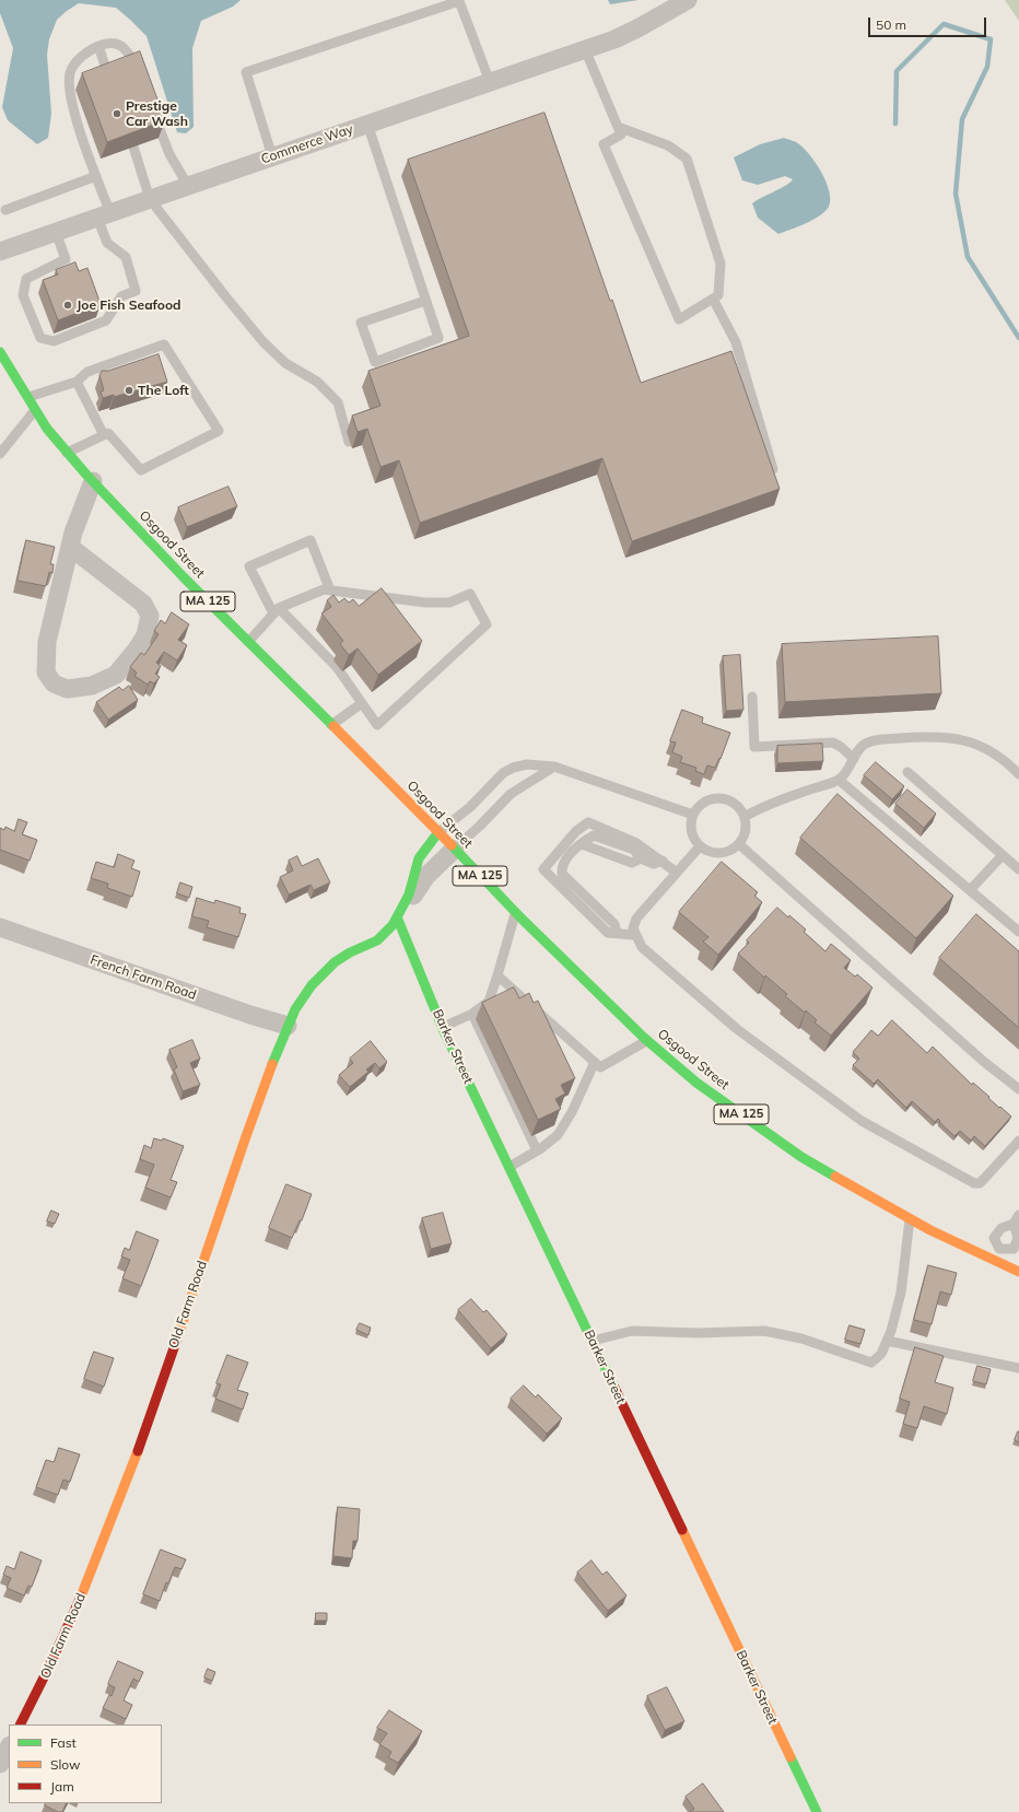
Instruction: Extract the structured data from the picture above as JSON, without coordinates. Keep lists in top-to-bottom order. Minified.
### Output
{"streets":{"main road":["Osgood Street","MA 125","Barker Street","Old Farm Road"],"street":["Commerce Way","French Farm Road"]},"crossings":[["French Farm Road","Old Farm Road"],["Barker Street","Old Farm Road"]],"places":["Prestige Car Wash","Joe Fish Seafood","The Loft"],"legend":["Fast","Slow","Jam"],"scale_bar":"50 m"}
